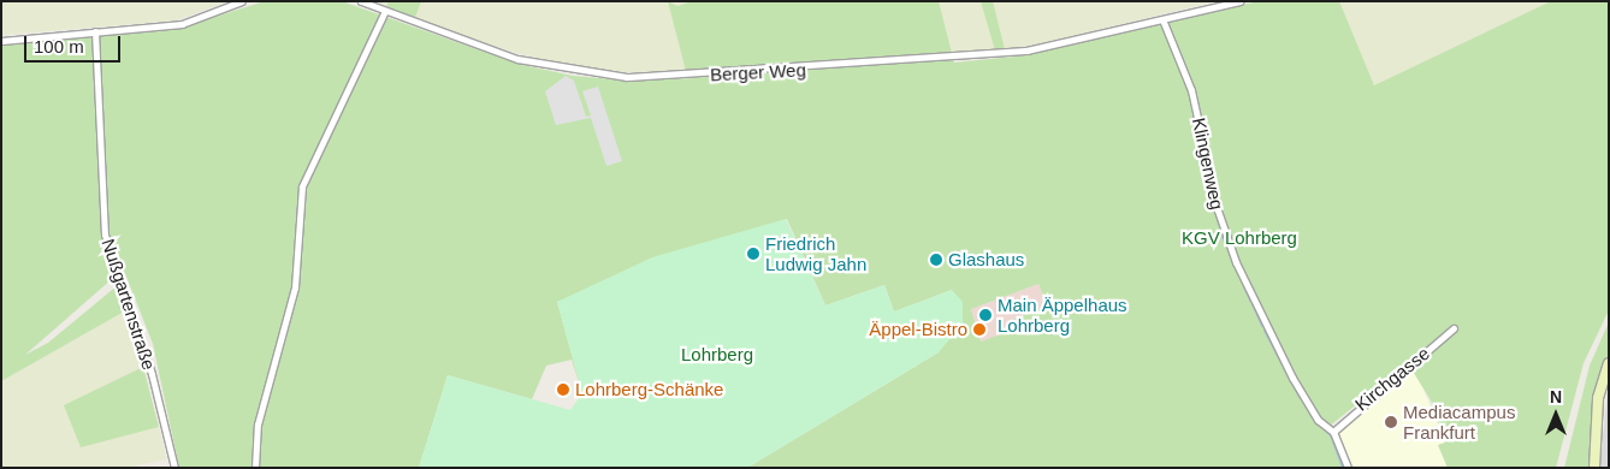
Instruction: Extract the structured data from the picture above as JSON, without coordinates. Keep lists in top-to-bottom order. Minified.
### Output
{"streets":{"street":["Berger Weg","Klingenweg","Nußgartenstraße","Kirchgasse"]},"crossings":[["Berger Weg","Klingenweg"],["Klingenweg","Kirchgasse"]],"parks":["KGV Lohrberg","Lohrberg"],"places":["Friedrich Ludwig Jahn","Glashaus","Main Äppelhaus Lohrberg","Äppel-Bistro","Lohrberg-Schänke","Mediacampus Frankfurt"],"scale_bar":"100 m","north":"top"}
